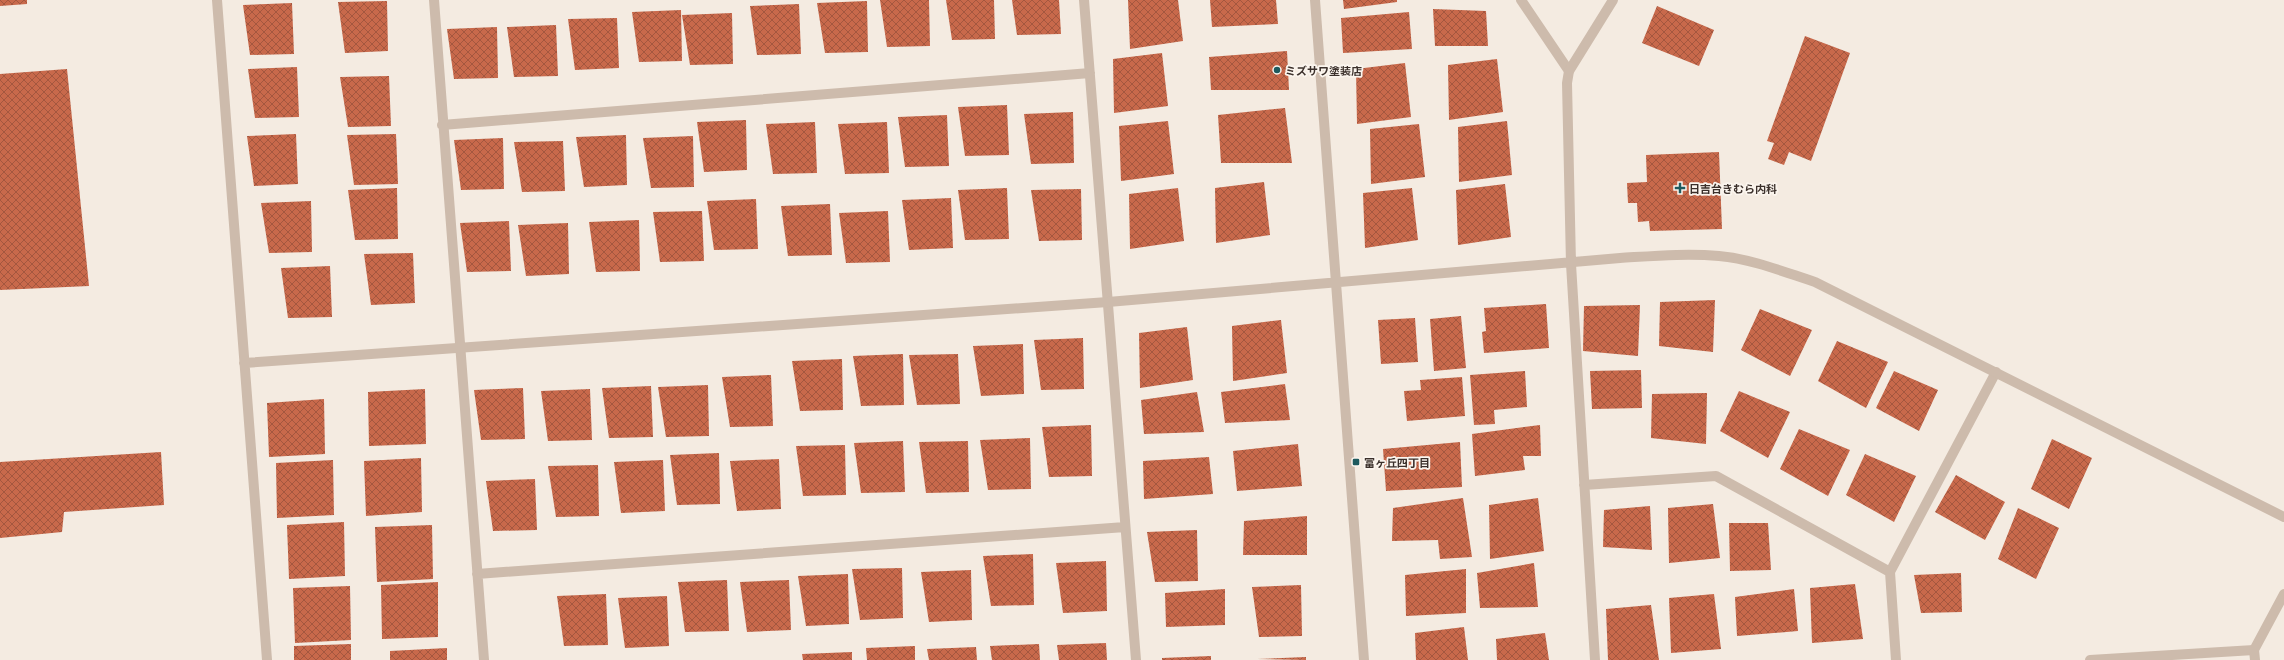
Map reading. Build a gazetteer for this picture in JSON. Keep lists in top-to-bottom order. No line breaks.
{"places":{"other":["ミズサワ塗装店"],"health":["日吉台きむら内科"],"transit":["富ヶ丘四丁目"]}}
